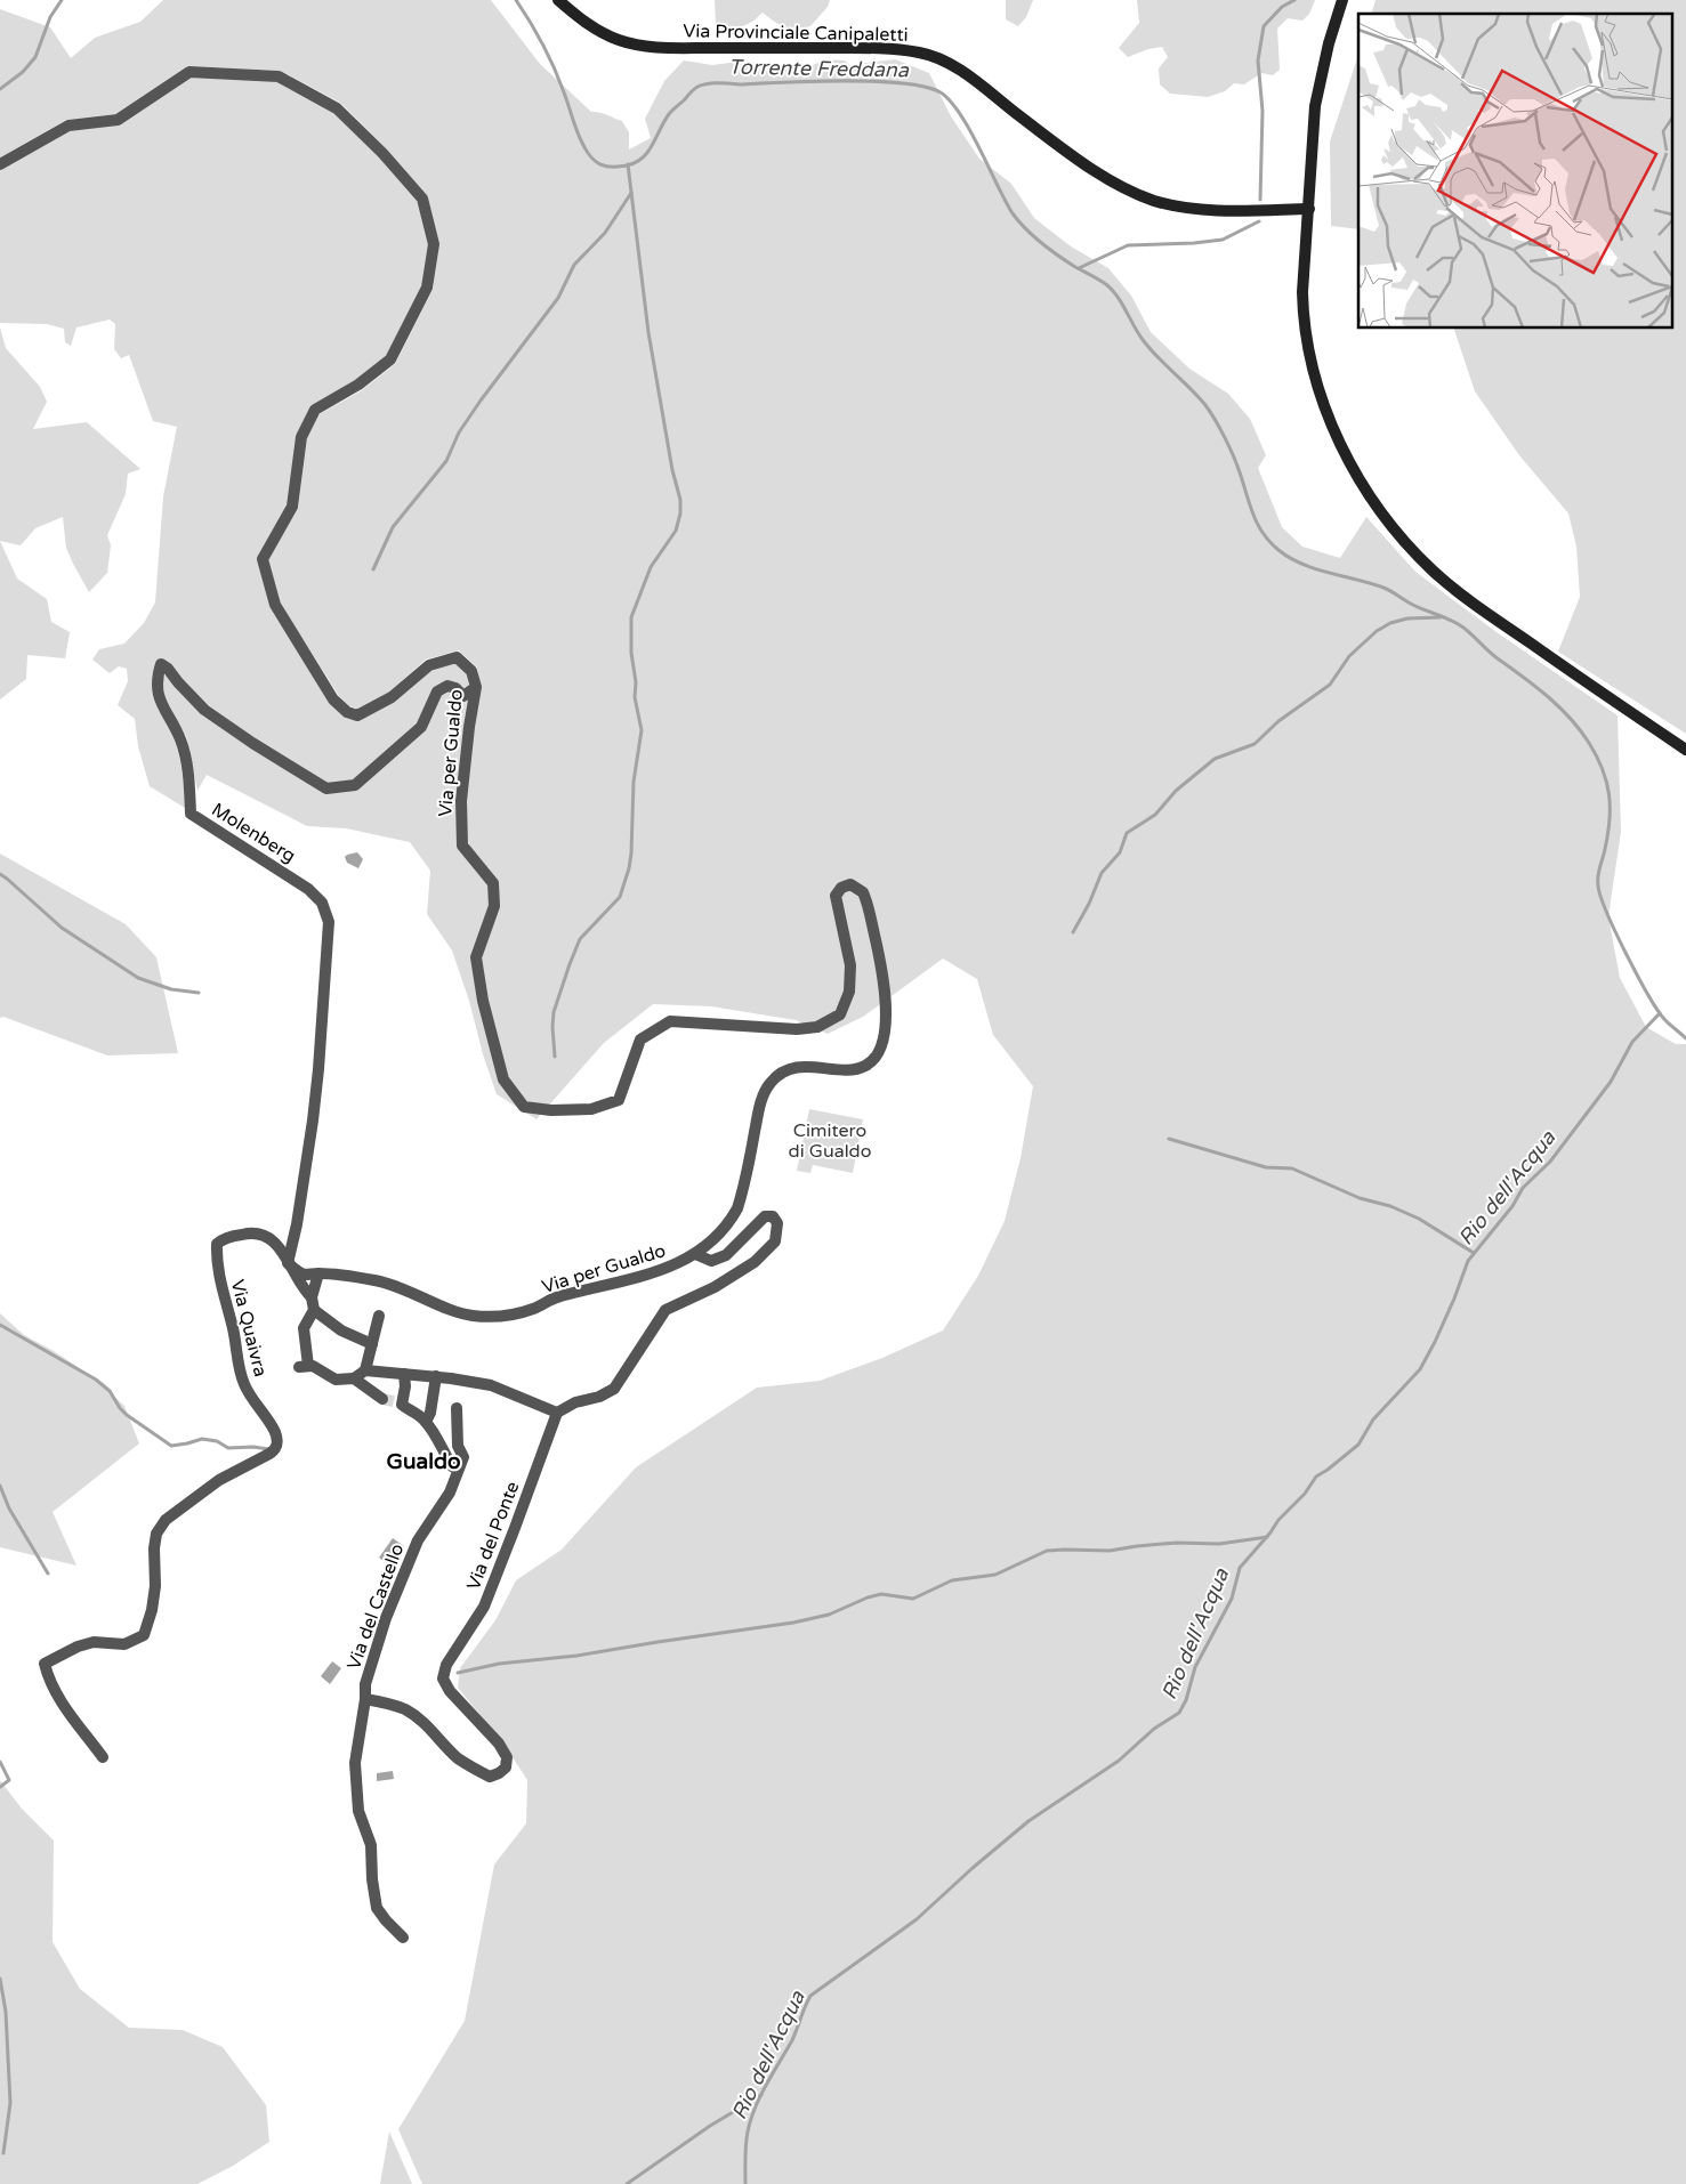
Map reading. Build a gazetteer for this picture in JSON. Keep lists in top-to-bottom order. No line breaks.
{"streets":{"main road":["Via Provinciale Canipaletti"],"street":["Via per Gualdo","Molenberg","Via Quaivra","Via del Ponte","Via del Castello"]},"crossings":[["Via per Gualdo","Molenberg"],["Via per Gualdo","Via Quaivra"],["Molenberg","Via Quaivra"],["Via del Ponte","Via del Castello"]],"districts":["Gualdo"],"water":["Torrente Freddana","Rio dell'Acqua"],"parks":["Cimitero di Gualdo"]}
